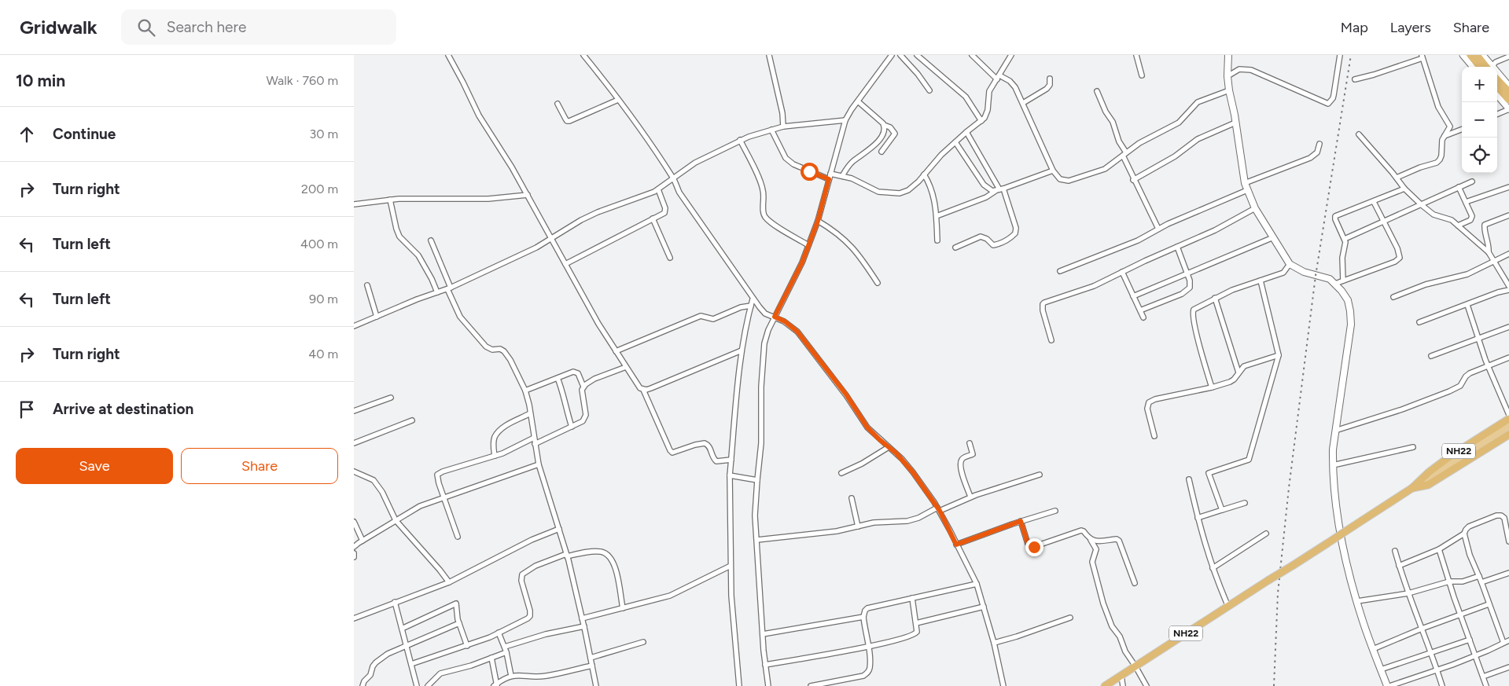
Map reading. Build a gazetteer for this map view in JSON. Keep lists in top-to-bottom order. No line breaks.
{"streets":{"highway":["NH22"]},"page":{"header":"Gridwalk","search":"Search here","nav":["Map","Layers","Share"],"heading":["10 min","Walk · 760 m"],"map_buttons":["+","−"],"list":[["Continue","30 m"],["Turn right","200 m"],["Turn left","400 m"],["Turn left","90 m"],["Turn right","40 m"],"Arrive at destination"],"buttons":["Save","Share"]}}
